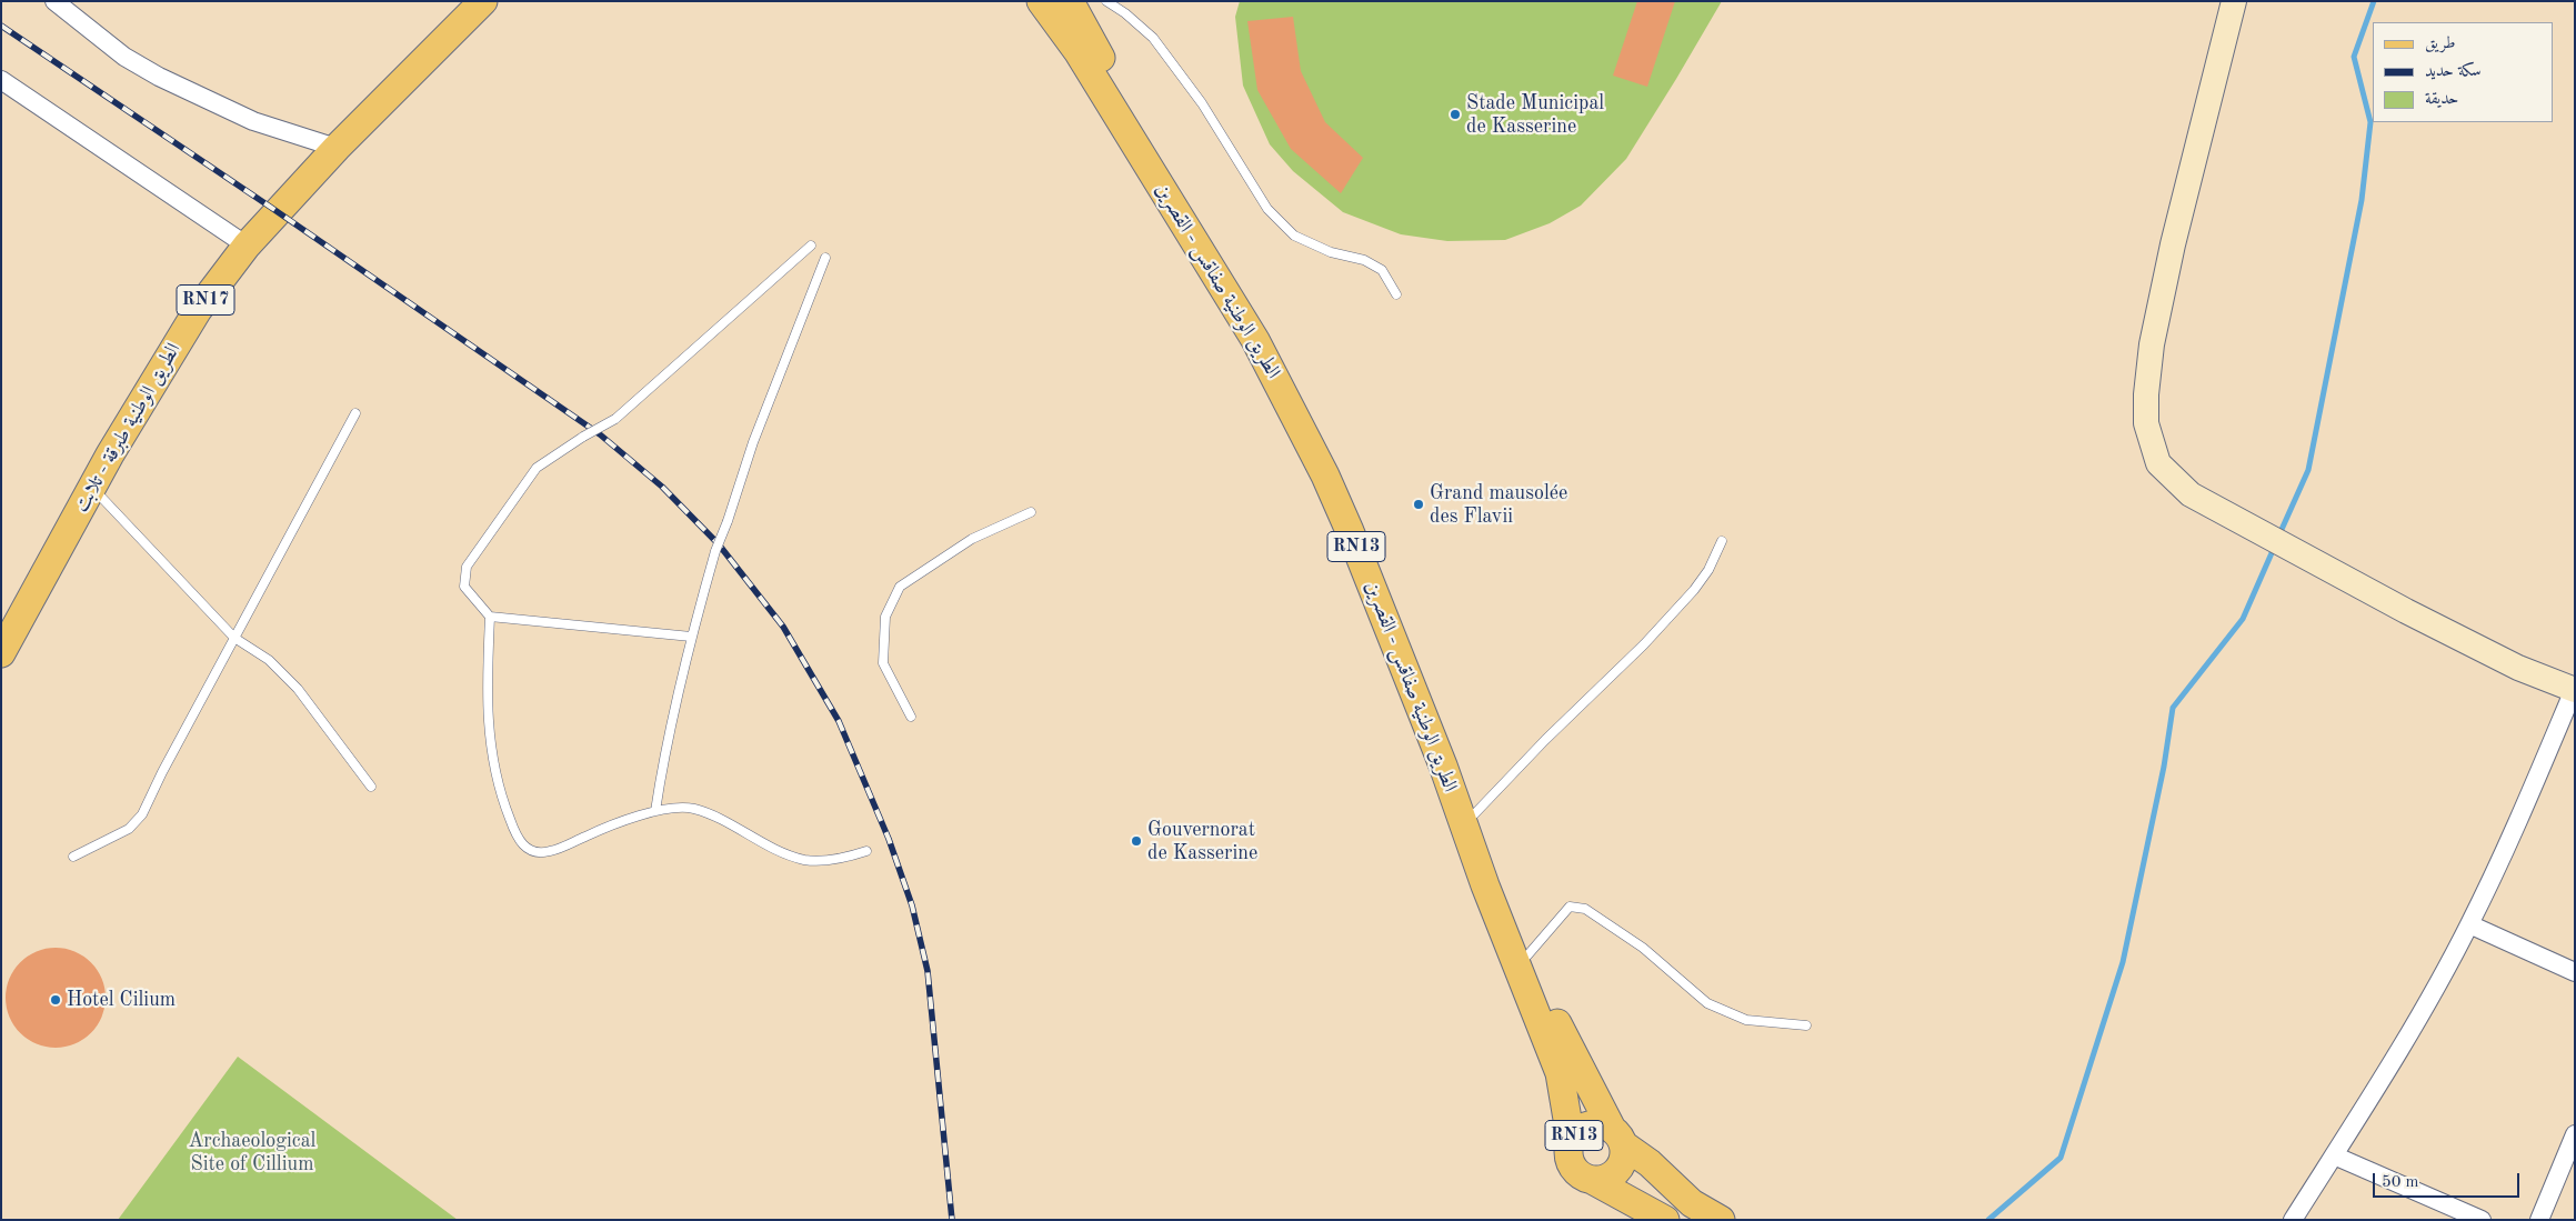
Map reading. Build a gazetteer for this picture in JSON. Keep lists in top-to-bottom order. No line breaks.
{"streets":{"main road":["الطريق الوطنية صفاقس - القصرين","RN17","الطريق الوطنية طبرقة - تلابت","RN13"]},"crossings":[["الطريق الوطنية صفاقس - القصرين","RN13"]],"parks":["Archaeological Site of Cillium"],"places":["Stade Municipal de Kasserine","Grand mausolée des Flavii","Gouvernorat de Kasserine","Hotel Cilium"],"legend":["طريق","سكة حديد","حديقة"],"scale_bar":"50 m"}
